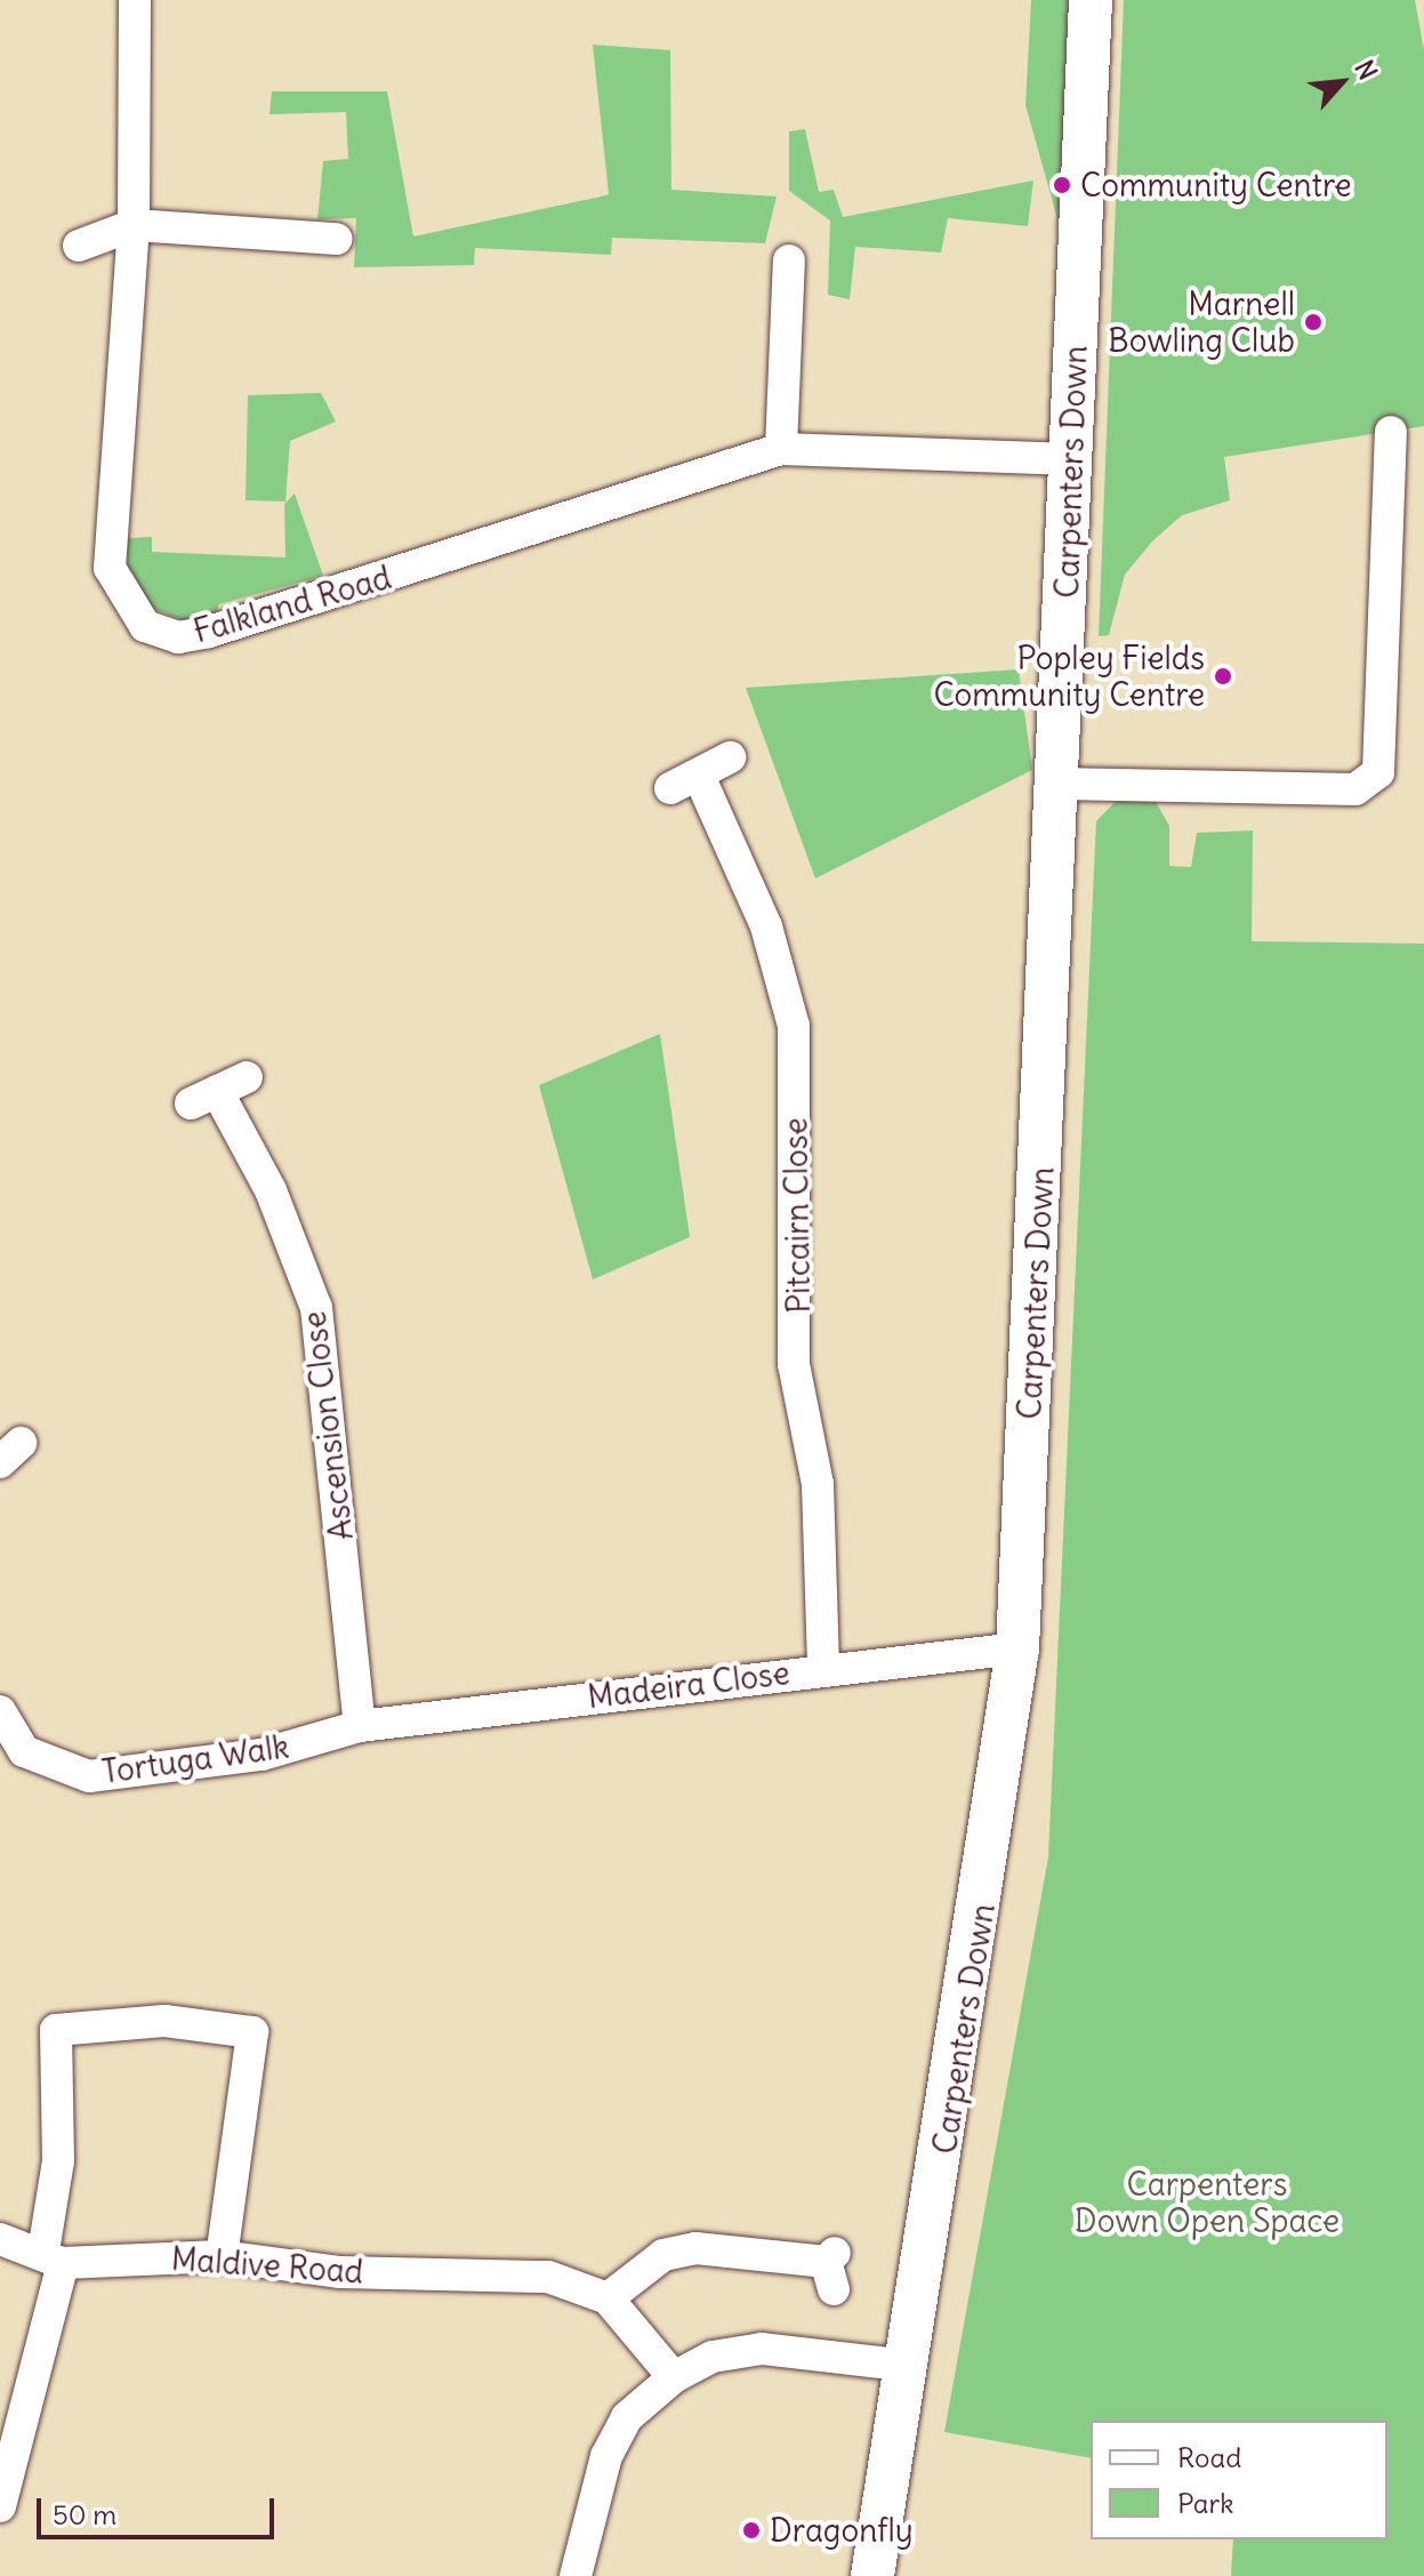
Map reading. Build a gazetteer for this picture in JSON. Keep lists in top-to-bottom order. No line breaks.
{"streets":{"street":["Carpenters Down","Falkland Road","Pitcairn Close","Ascension Close","Madeira Close","Tortuga Walk","Maldive Road"]},"crossings":[["Carpenters Down","Falkland Road"],["Carpenters Down","Madeira Close"],["Pitcairn Close","Madeira Close"],["Ascension Close","Madeira Close"],["Ascension Close","Tortuga Walk"],["Madeira Close","Tortuga Walk"]],"parks":["Carpenters Down Open Space"],"places":["Community Centre","Marnell Bowling Club","Popley Fields Community Centre","Dragonfly"],"legend":["Road","Park"],"scale_bar":"50 m","north":"top right"}
